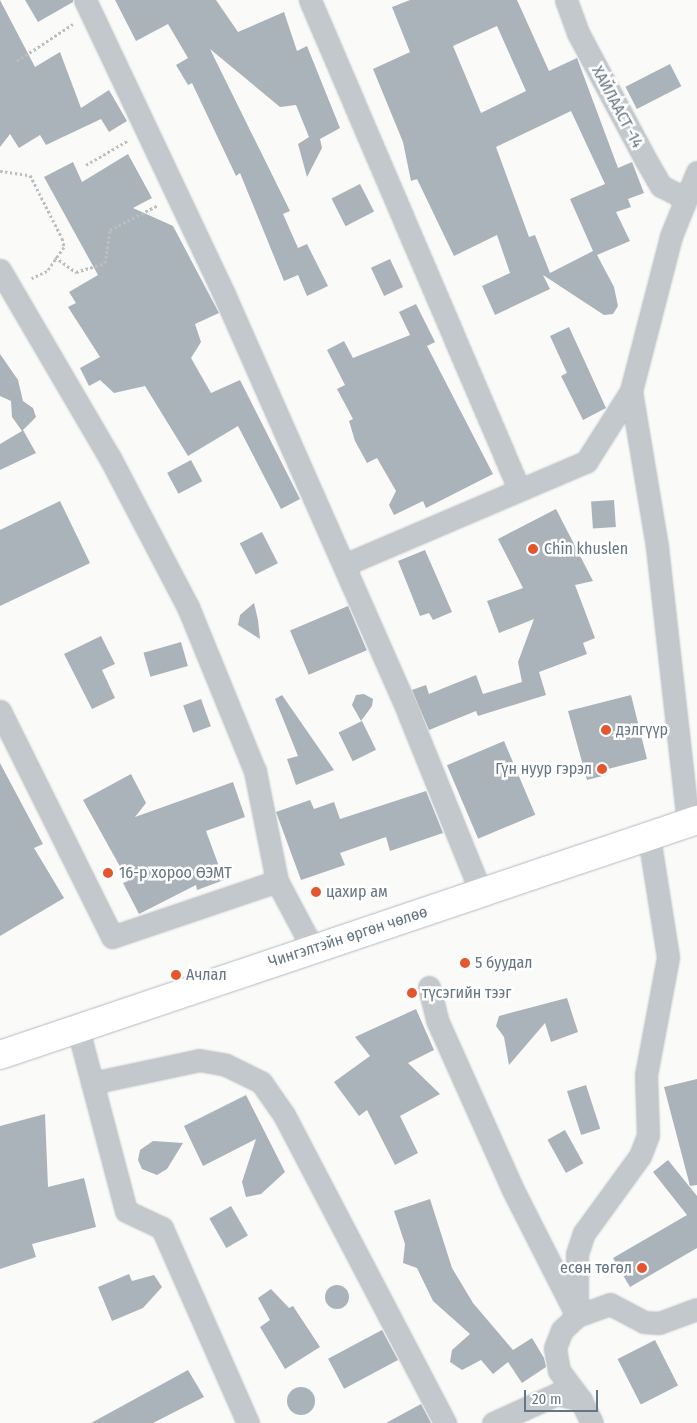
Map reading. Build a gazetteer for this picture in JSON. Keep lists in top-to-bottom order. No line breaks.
{"streets":{"main road":["Чингэлтэйн өргөн чөлөө"],"street":["ХАЙЛААСТ -14"]},"places":["Chin khuslen","дэлгүүр","Гүн нуур гэрэл","16-р хороо ӨЭМТ","цахир ам","5 буудал","Ачлал","түсэгийн тээг","есөн төгөл"],"scale_bar":"20 m"}
